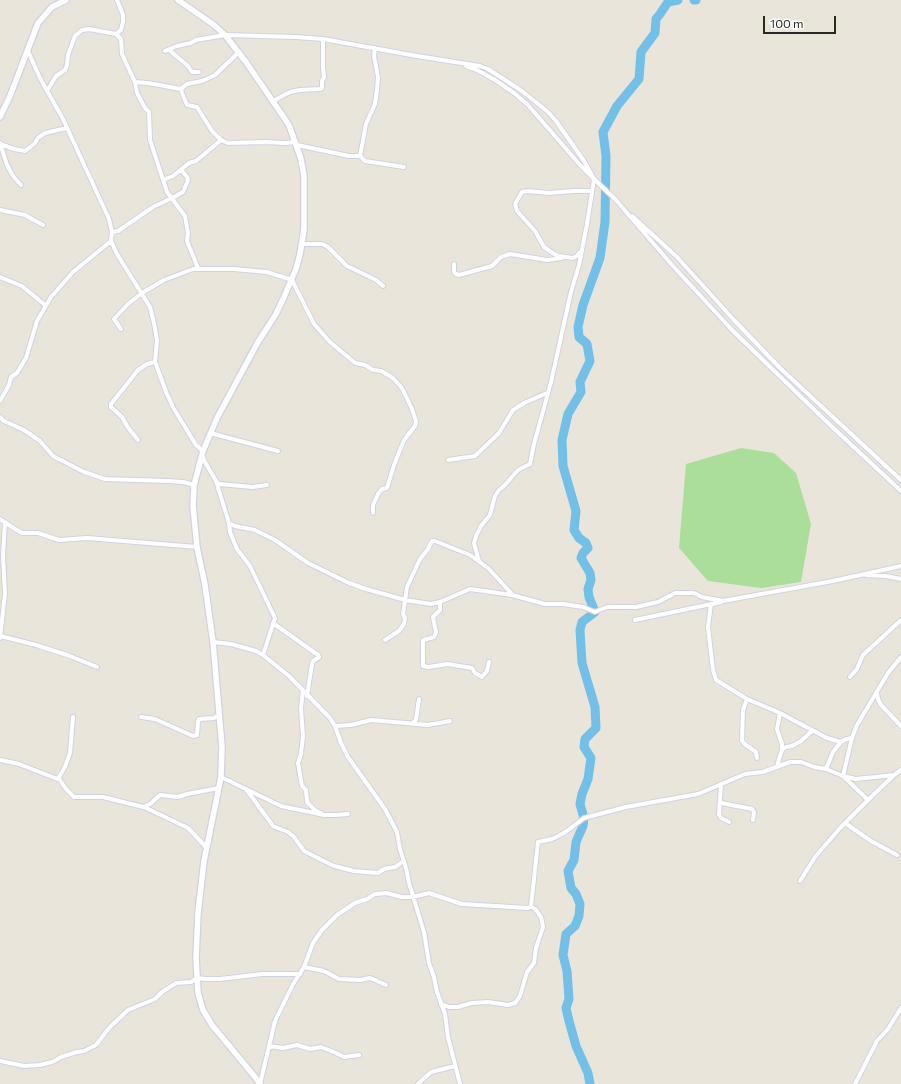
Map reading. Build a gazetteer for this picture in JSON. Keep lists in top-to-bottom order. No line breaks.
{"scale_bar":"100 m"}
